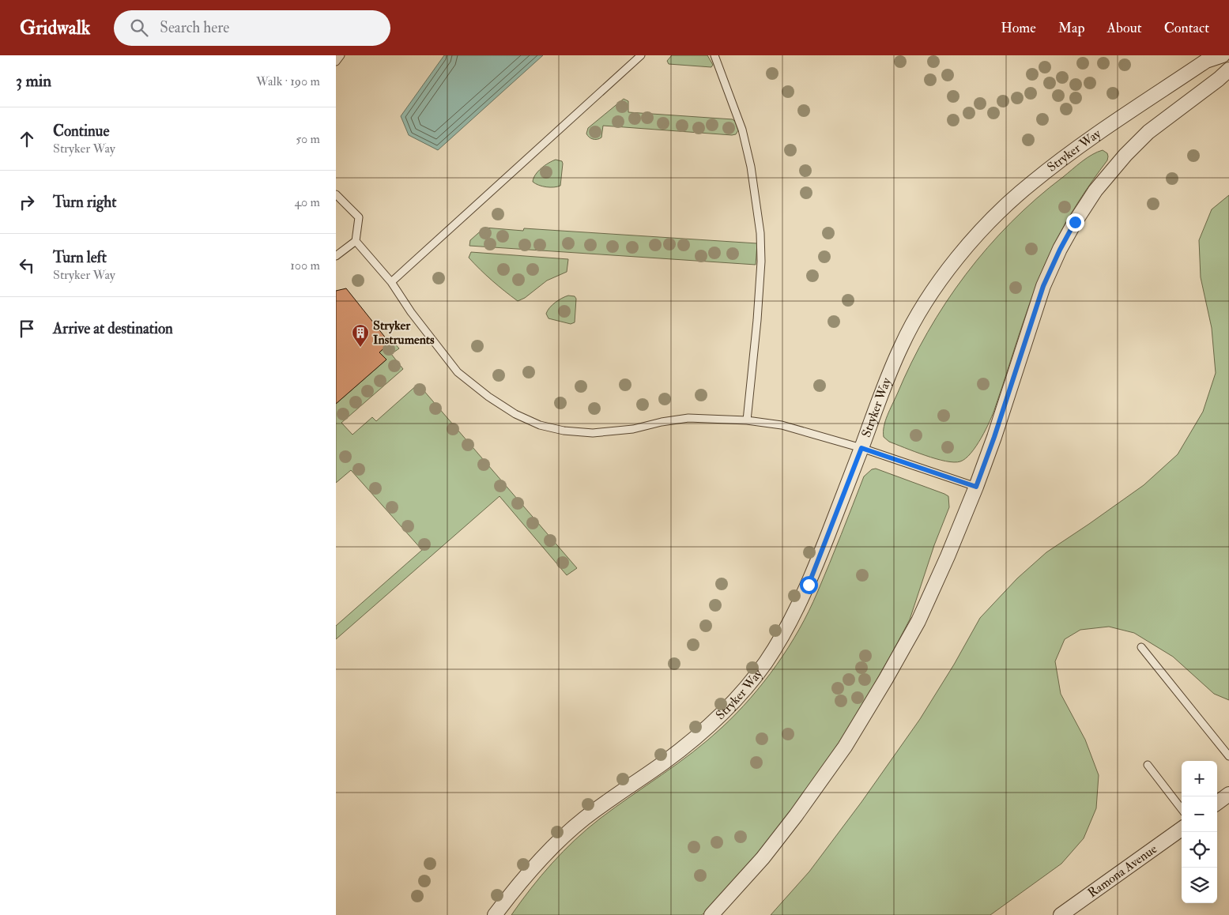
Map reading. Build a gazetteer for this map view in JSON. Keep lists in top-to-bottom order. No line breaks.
{"streets":{"street":["Stryker Way","Ramona Avenue"]},"places":{"building":["Stryker Instruments"]},"page":{"header":"Gridwalk","search":"Search here","nav":["Home","Map","About","Contact"],"heading":["3 min","Walk · 190 m"],"list":[["Continue","Stryker Way","50 m"],["Turn right","40 m"],["Turn left","Stryker Way","100 m"],"Arrive at destination"],"map_buttons":["+","−"]}}
